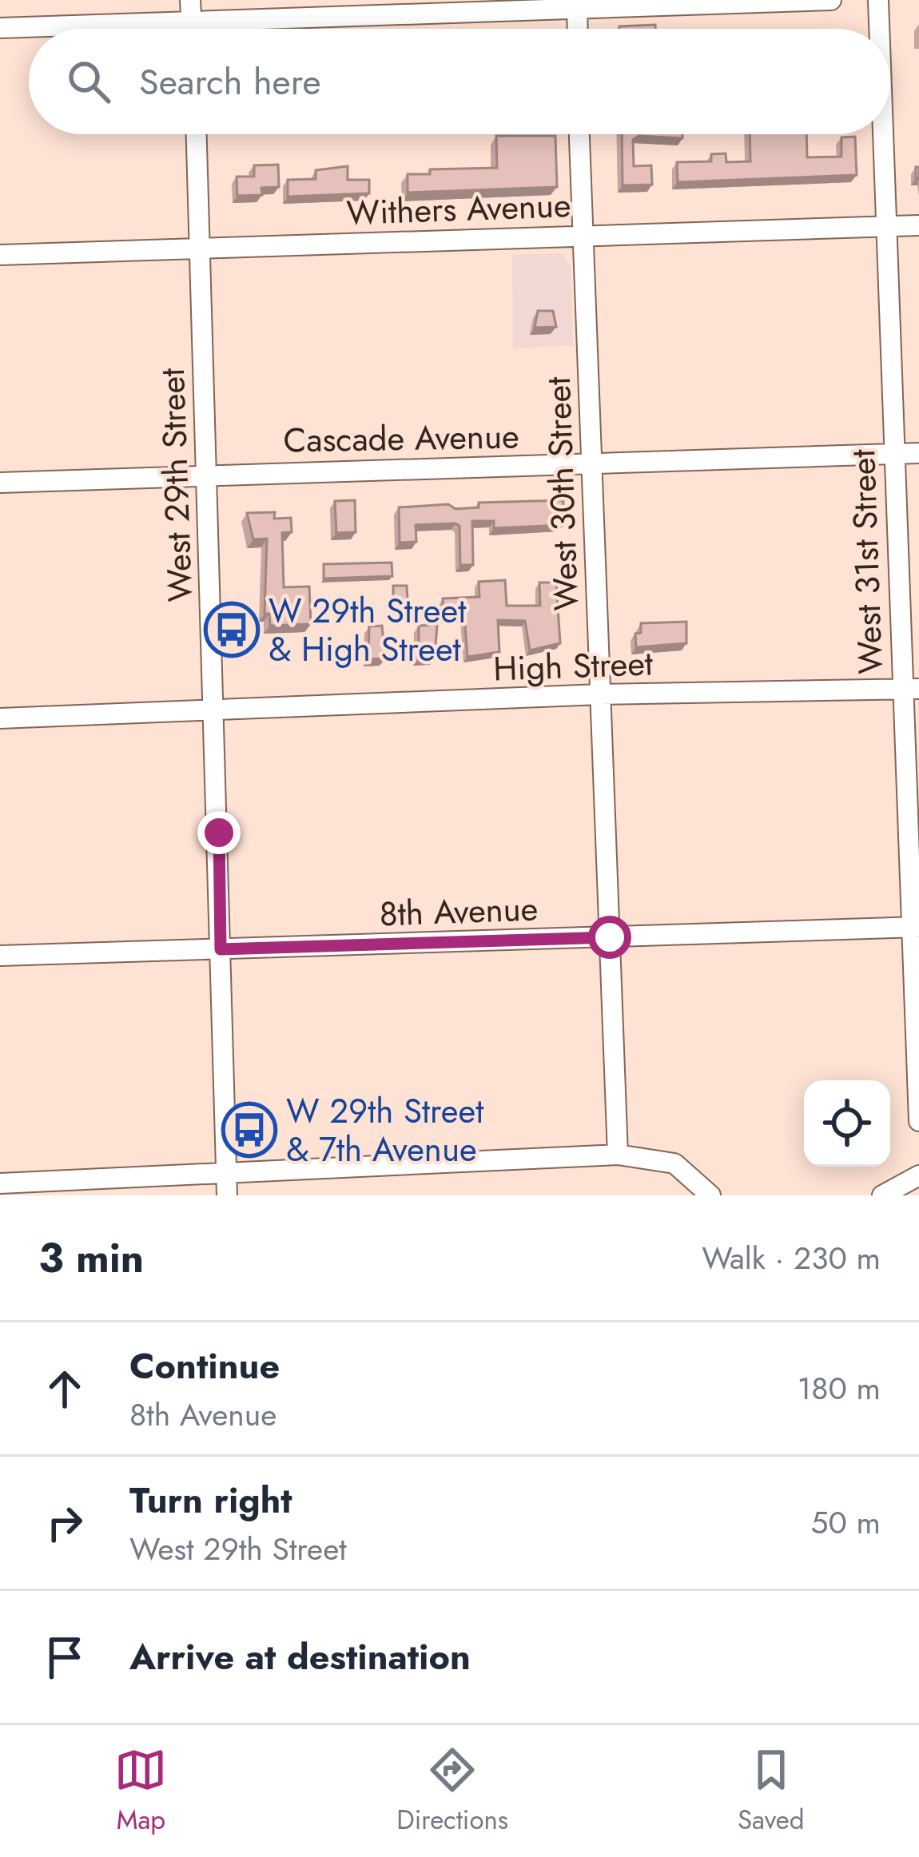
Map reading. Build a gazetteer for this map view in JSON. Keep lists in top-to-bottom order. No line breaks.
{"streets":{"street":["Withers Avenue","Cascade Avenue","West 29th Street","West 30th Street","West 31st Street","High Street","8th Avenue"]},"crossings":[["Withers Avenue","West 29th Street"],["Withers Avenue","West 30th Street"],["Withers Avenue","West 31st Street"],["Cascade Avenue","West 29th Street"],["Cascade Avenue","West 30th Street"],["Cascade Avenue","West 31st Street"],["West 29th Street","High Street"],["West 29th Street","8th Avenue"],["West 30th Street","High Street"],["West 30th Street","8th Avenue"],["West 31st Street","High Street"],["West 31st Street","8th Avenue"]],"places":{"bus stop":["W 29th Street & High Street","W 29th Street & 7th Avenue"]},"page":{"search":"Search here","heading":["3 min","Walk · 230 m"],"list":[["Continue","8th Avenue","180 m"],["Turn right","West 29th Street","50 m"],"Arrive at destination"],"nav":["Map","Directions","Saved"]}}
